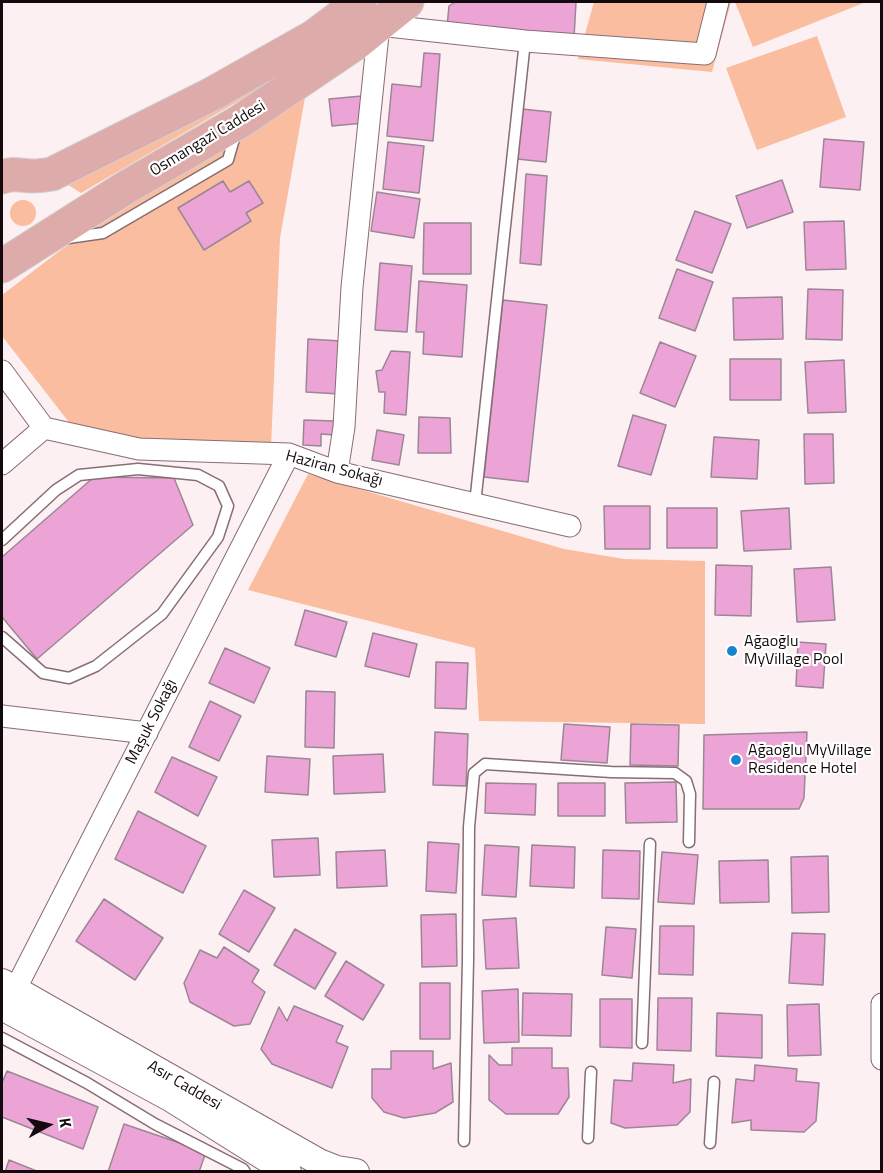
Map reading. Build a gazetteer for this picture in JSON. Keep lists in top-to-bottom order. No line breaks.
{"streets":{"main road":["Osmangazi Caddesi"],"street":["Haziran Sokağı","Maşuk Sokağı","Asır Caddesi"]},"crossings":[["Haziran Sokağı","Maşuk Sokağı"],["Maşuk Sokağı","Asır Caddesi"]],"places":["Ağaoğlu MyVillage Pool","Ağaoğlu MyVillage Residence Hotel"],"north":"right"}
